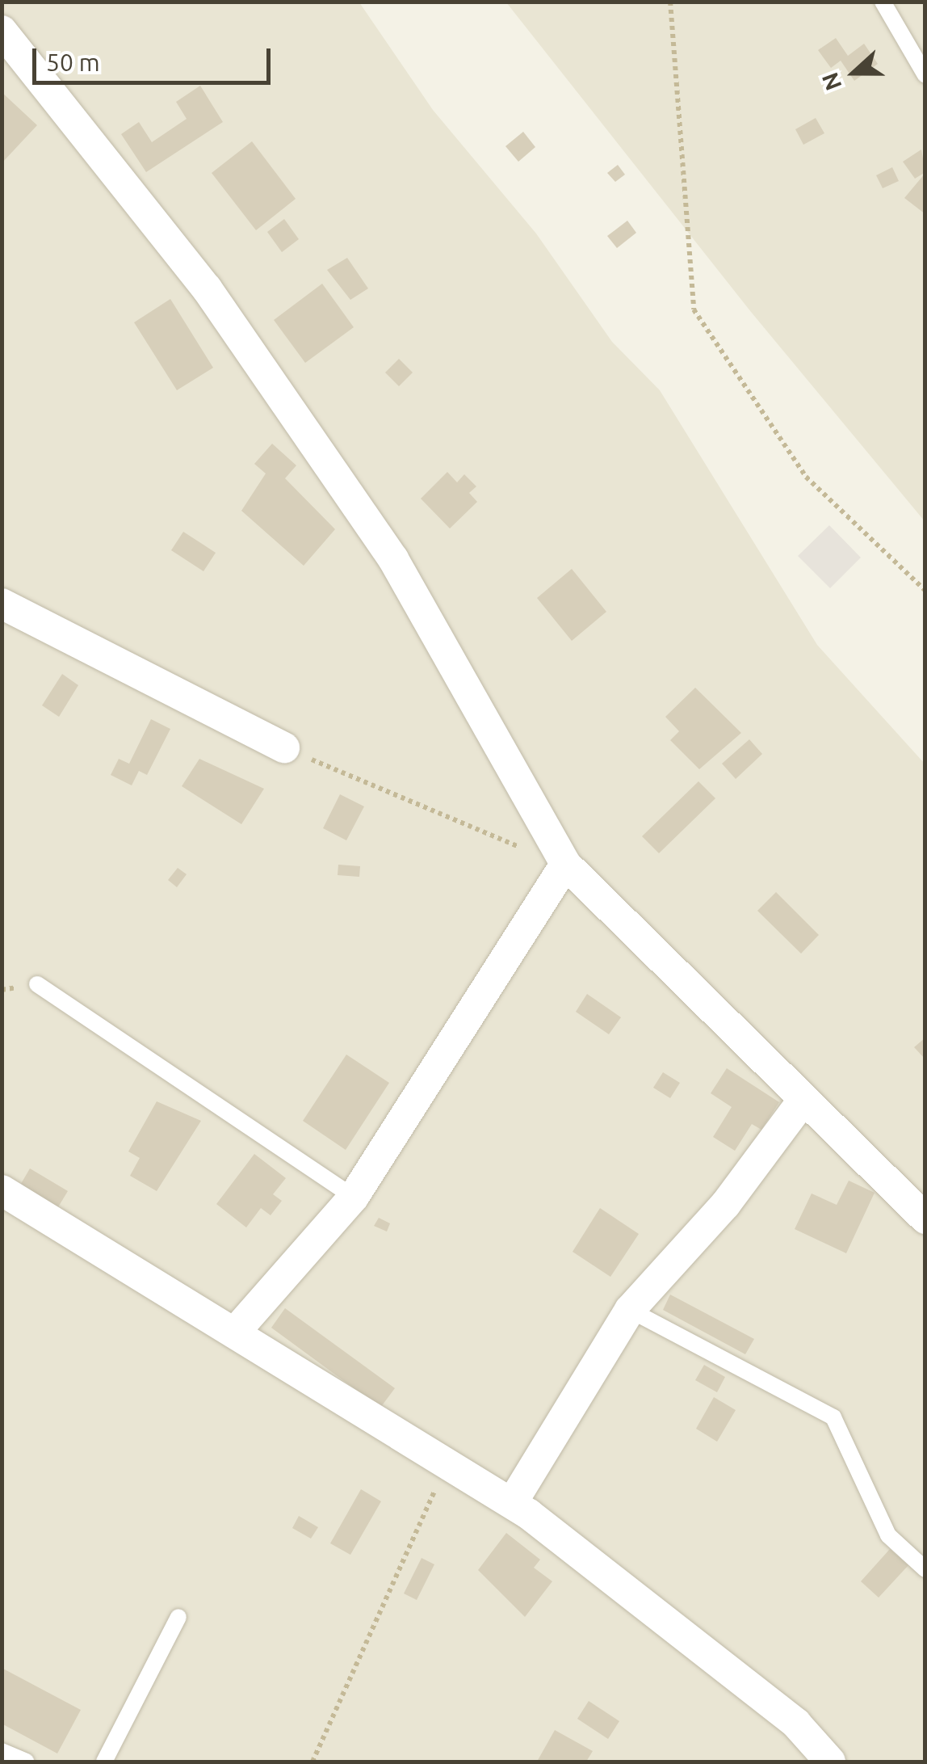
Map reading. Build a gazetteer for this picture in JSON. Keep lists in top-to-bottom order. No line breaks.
{"scale_bar":"50 m","north":"left"}
